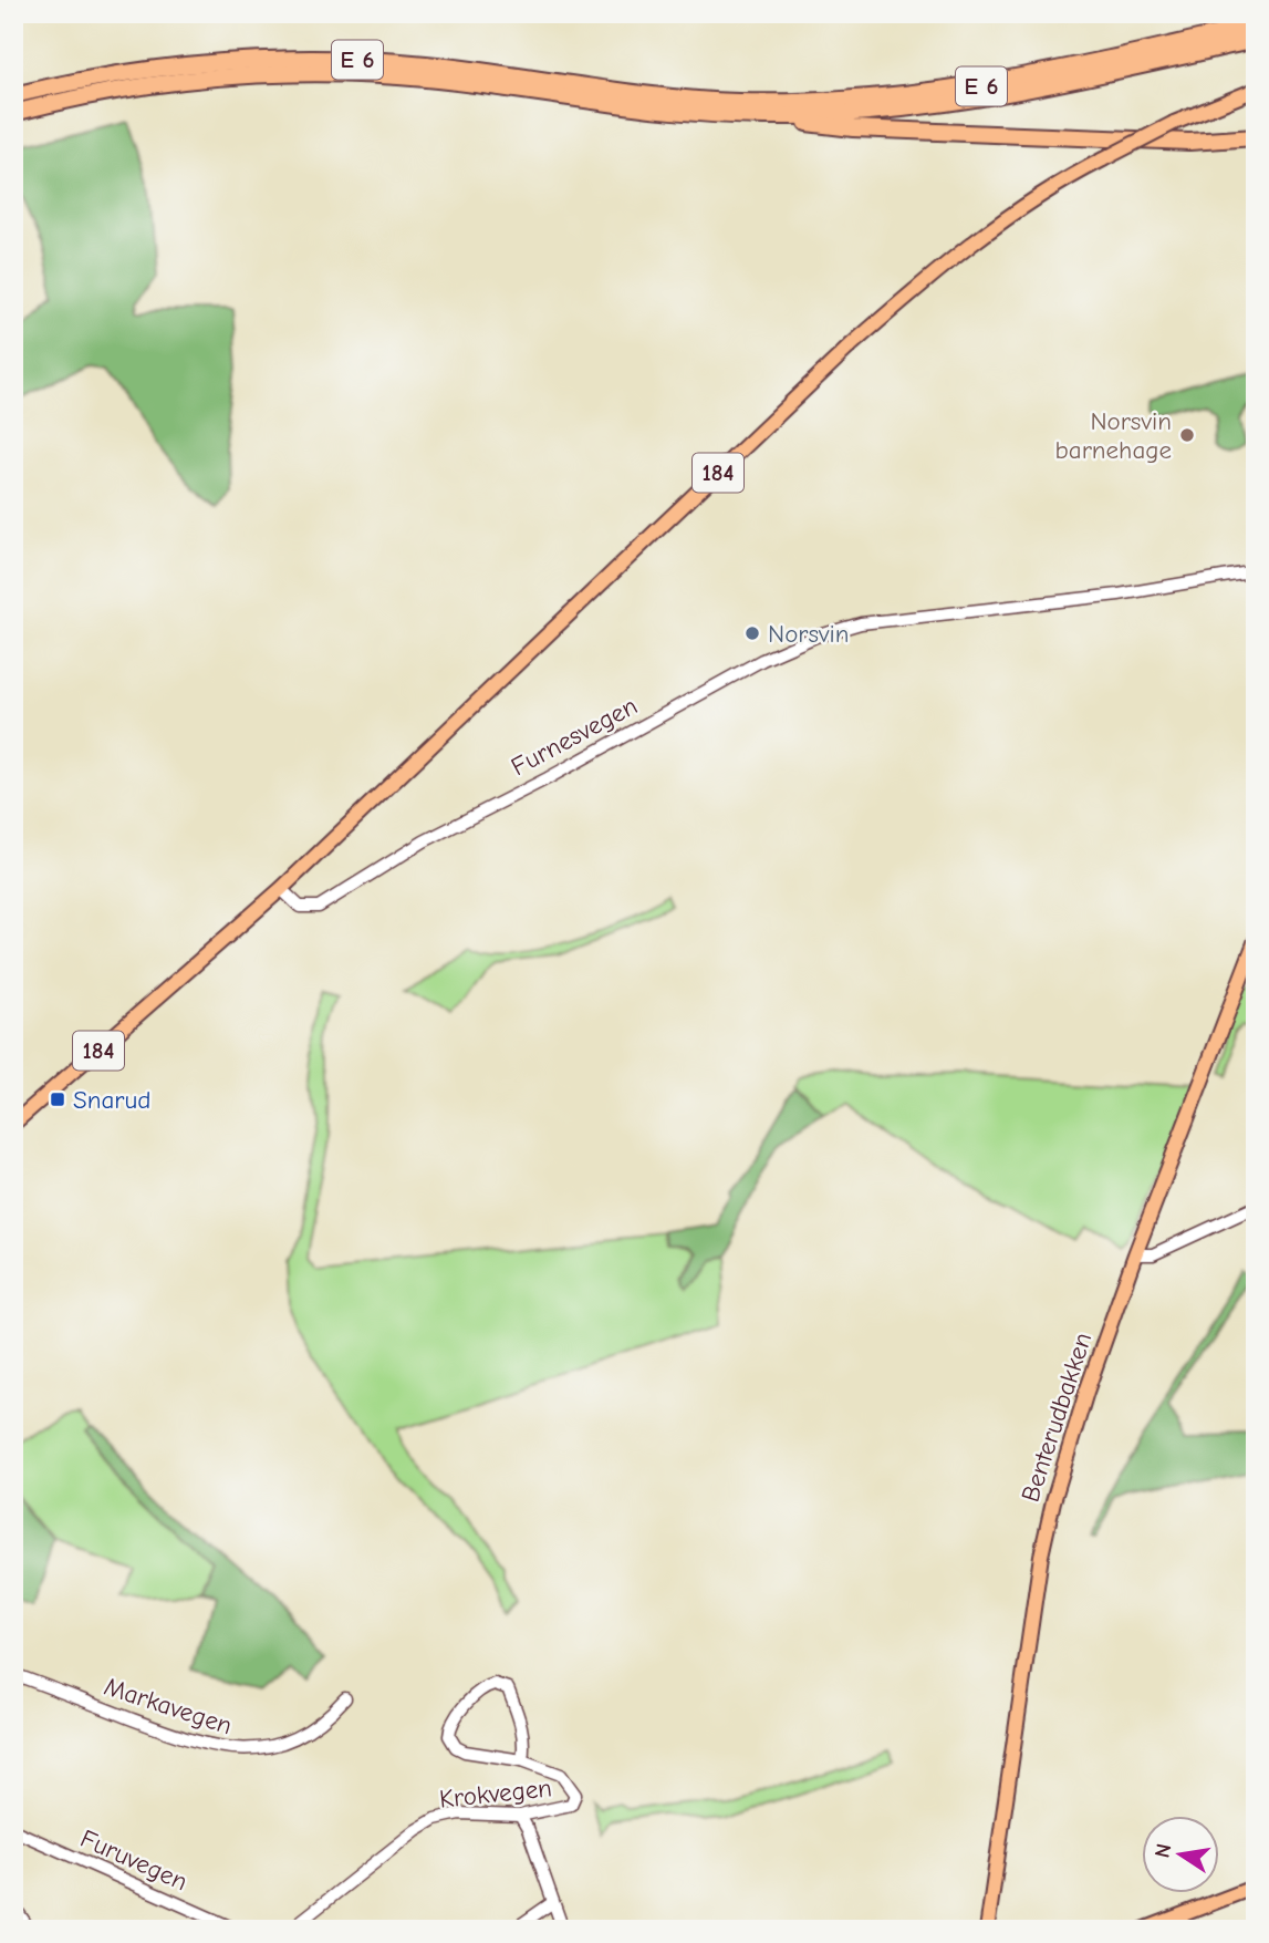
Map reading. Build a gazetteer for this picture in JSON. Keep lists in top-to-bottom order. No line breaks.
{"streets":{"highway":["E 6"],"main road":["184","Benterudbakken"],"street":["Furnesvegen","Markavegen","Krokvegen","Furuvegen"]},"crossings":[["184","Furnesvegen"]],"places":{"other":["Norsvin barnehage","Norsvin"],"transit":["Snarud"]},"north":"left"}
